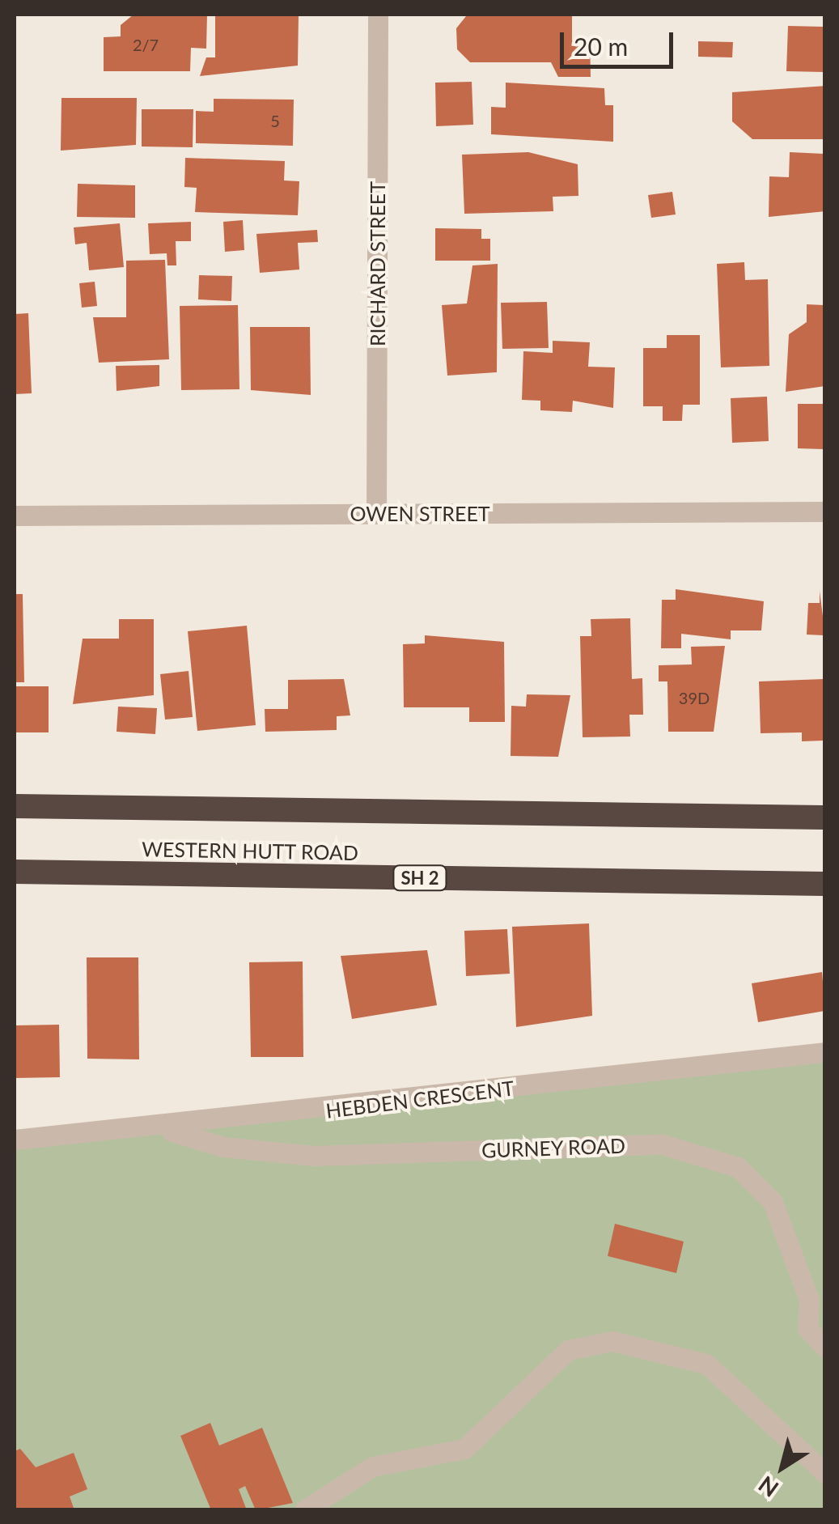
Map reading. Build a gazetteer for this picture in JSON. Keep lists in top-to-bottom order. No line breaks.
{"streets":{"highway":["WESTERN HUTT ROAD","SH 2"],"street":["RICHARD STREET","OWEN STREET","HEBDEN CRESCENT","GURNEY ROAD"]},"crossings":[["RICHARD STREET","OWEN STREET"],["HEBDEN CRESCENT","GURNEY ROAD"]],"house_numbers":["2/7","5","39D"],"scale_bar":"20 m","north":"bottom left"}
